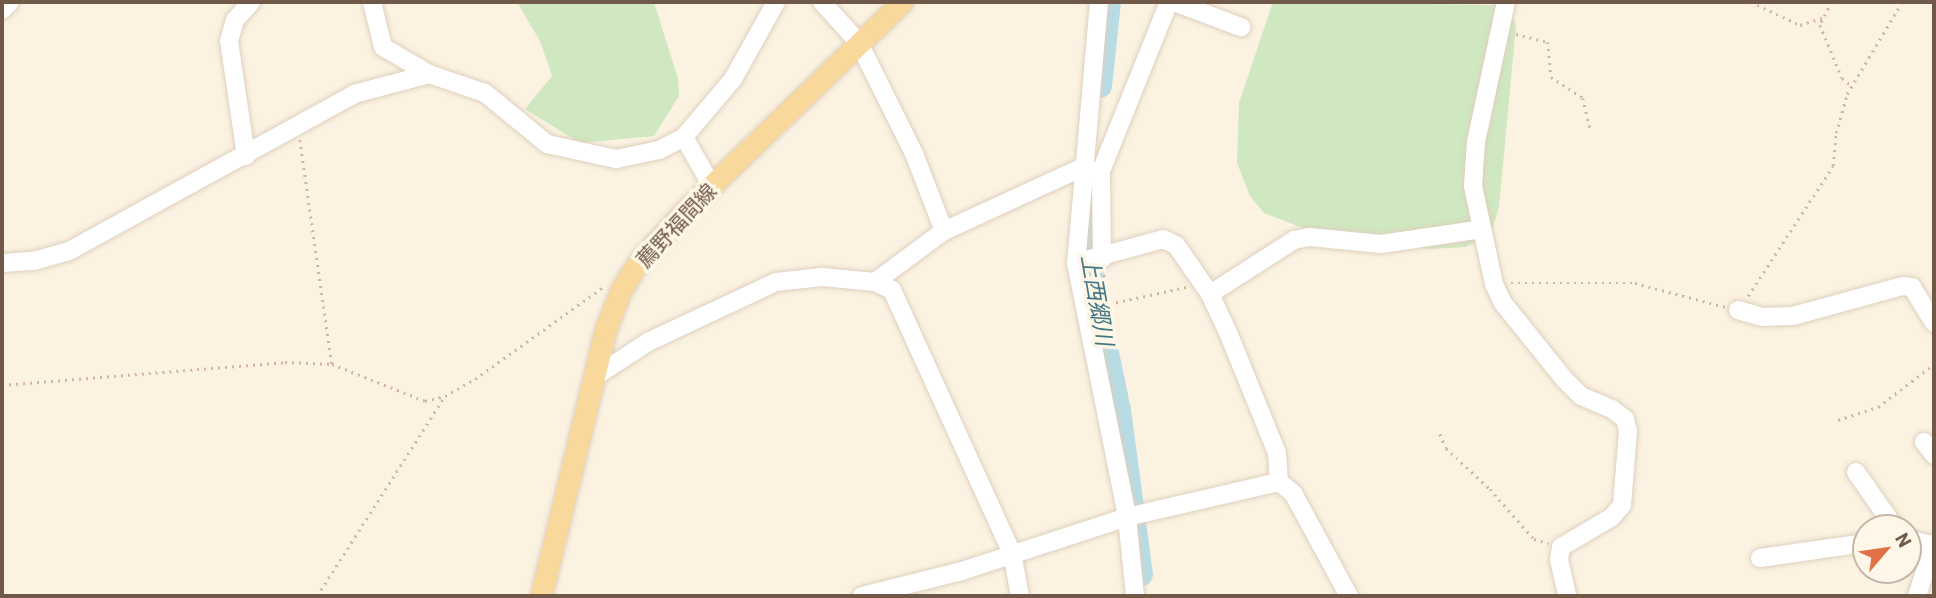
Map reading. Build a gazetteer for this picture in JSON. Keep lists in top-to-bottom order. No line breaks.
{"streets":{"main road":["薦野福間線"]},"water":["上西郷川"],"north":"top right"}
